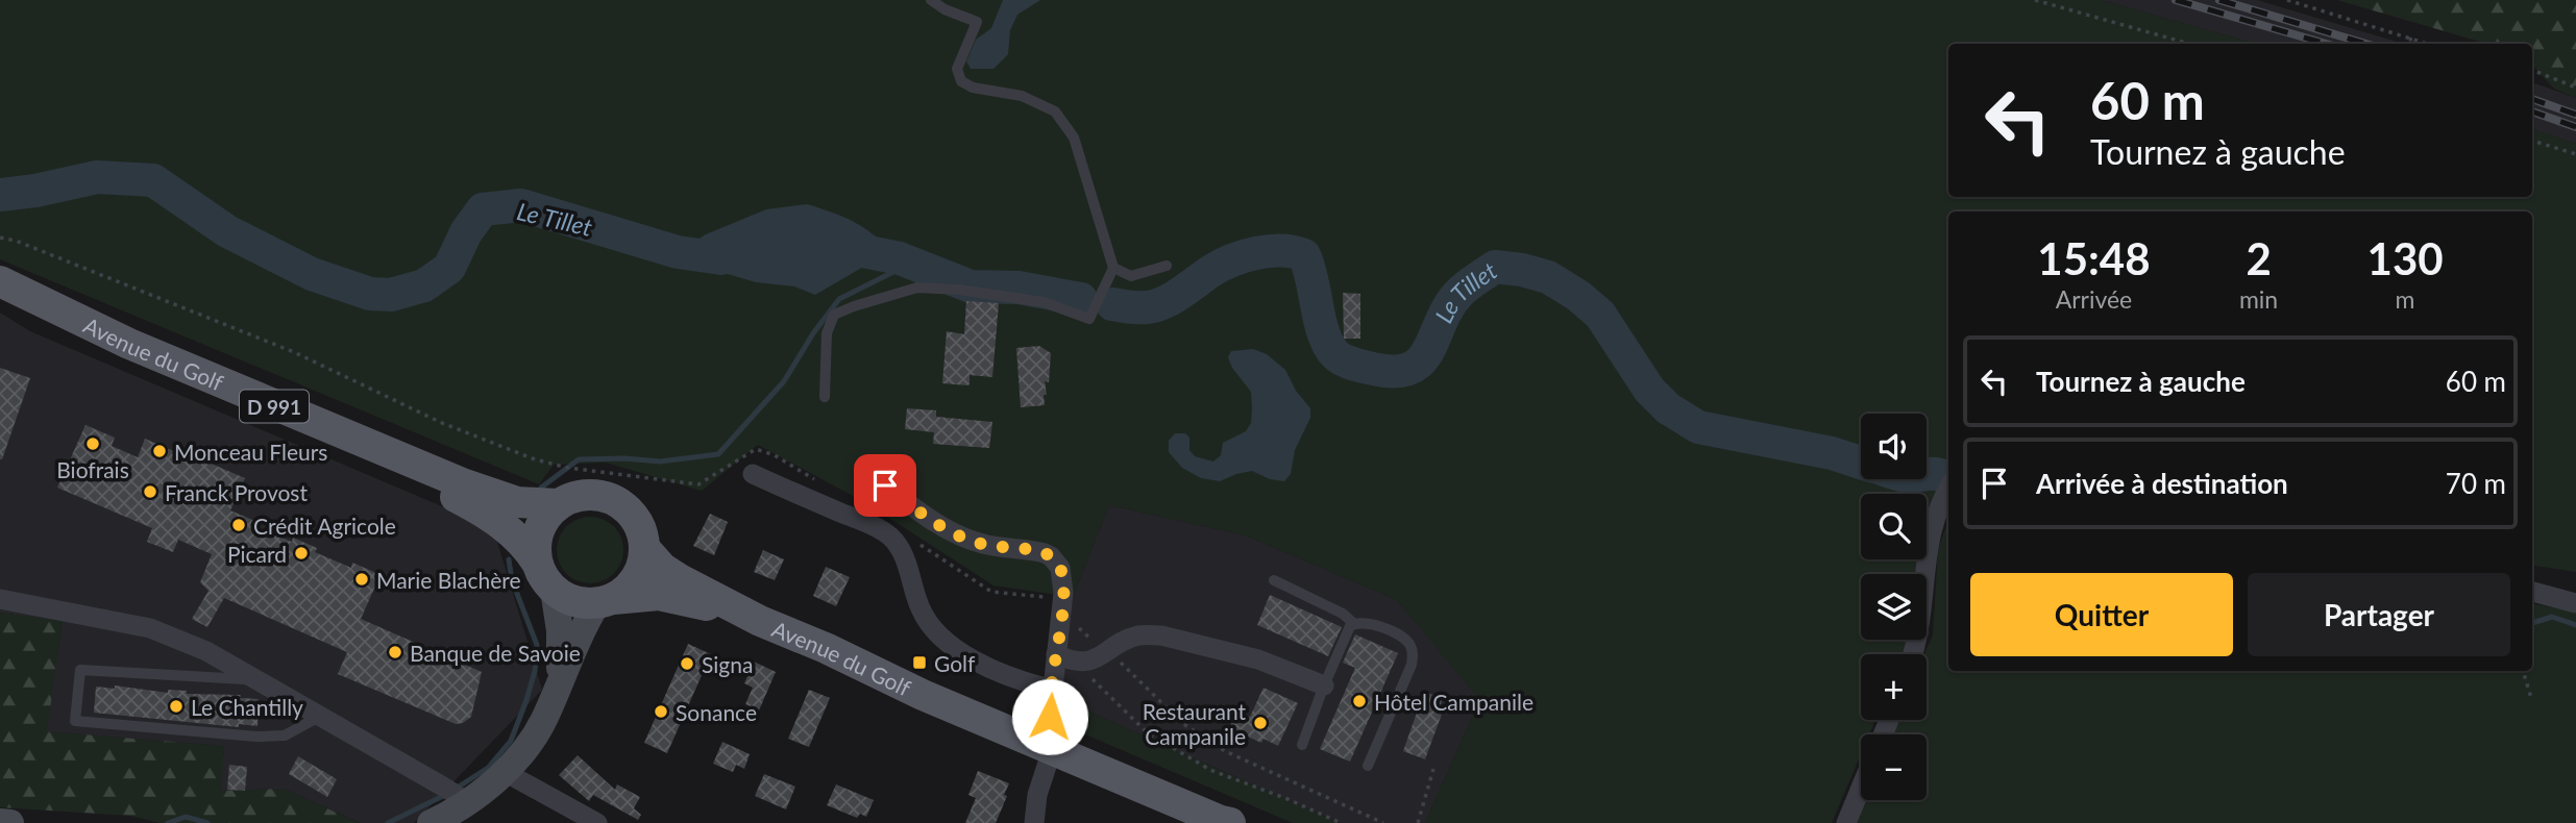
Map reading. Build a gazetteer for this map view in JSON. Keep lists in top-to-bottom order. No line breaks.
{"streets":{"main road":["Avenue du Golf","D 991"]},"water":["Le Tillet"],"places":{"other":["Biofrais","Monceau Fleurs","Franck Provost","Crédit Agricole","Picard","Marie Blachère","Banque de Savoie","Signa","Hôtel Campanile","Le Chantilly","Sonance","Restaurant Campanile"],"transit":["Golf"]},"page":{"turn":["60 m","Tournez à gauche"],"eta":["15:48","Arrivée","2","min","130","m"],"list":[{"name":"Tournez à gauche","value":"60 m"},{"name":"Arrivée à destination","value":"70 m"}],"map_buttons":["+","−"],"buttons":["Quitter","Partager"]}}
